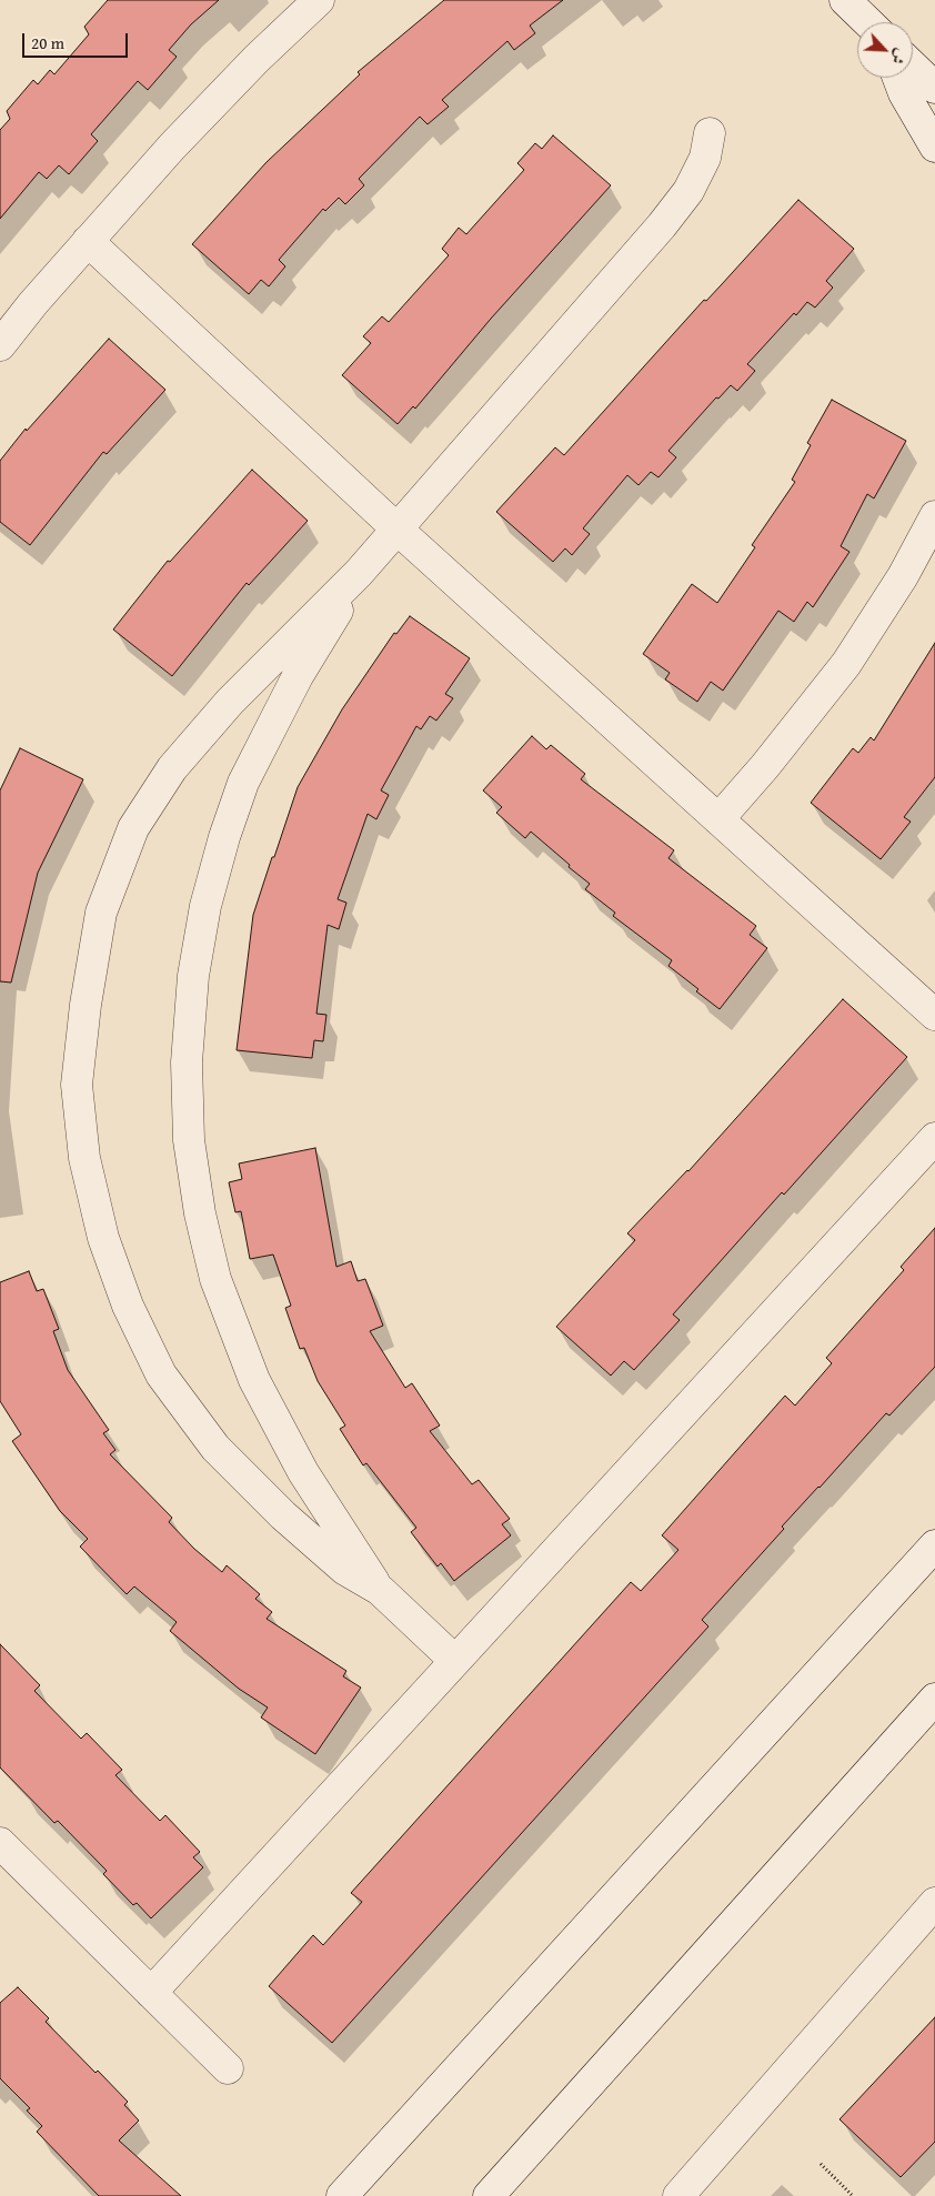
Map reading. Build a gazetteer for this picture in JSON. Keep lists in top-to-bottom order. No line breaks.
{"scale_bar":"20 m","north":"bottom right"}
